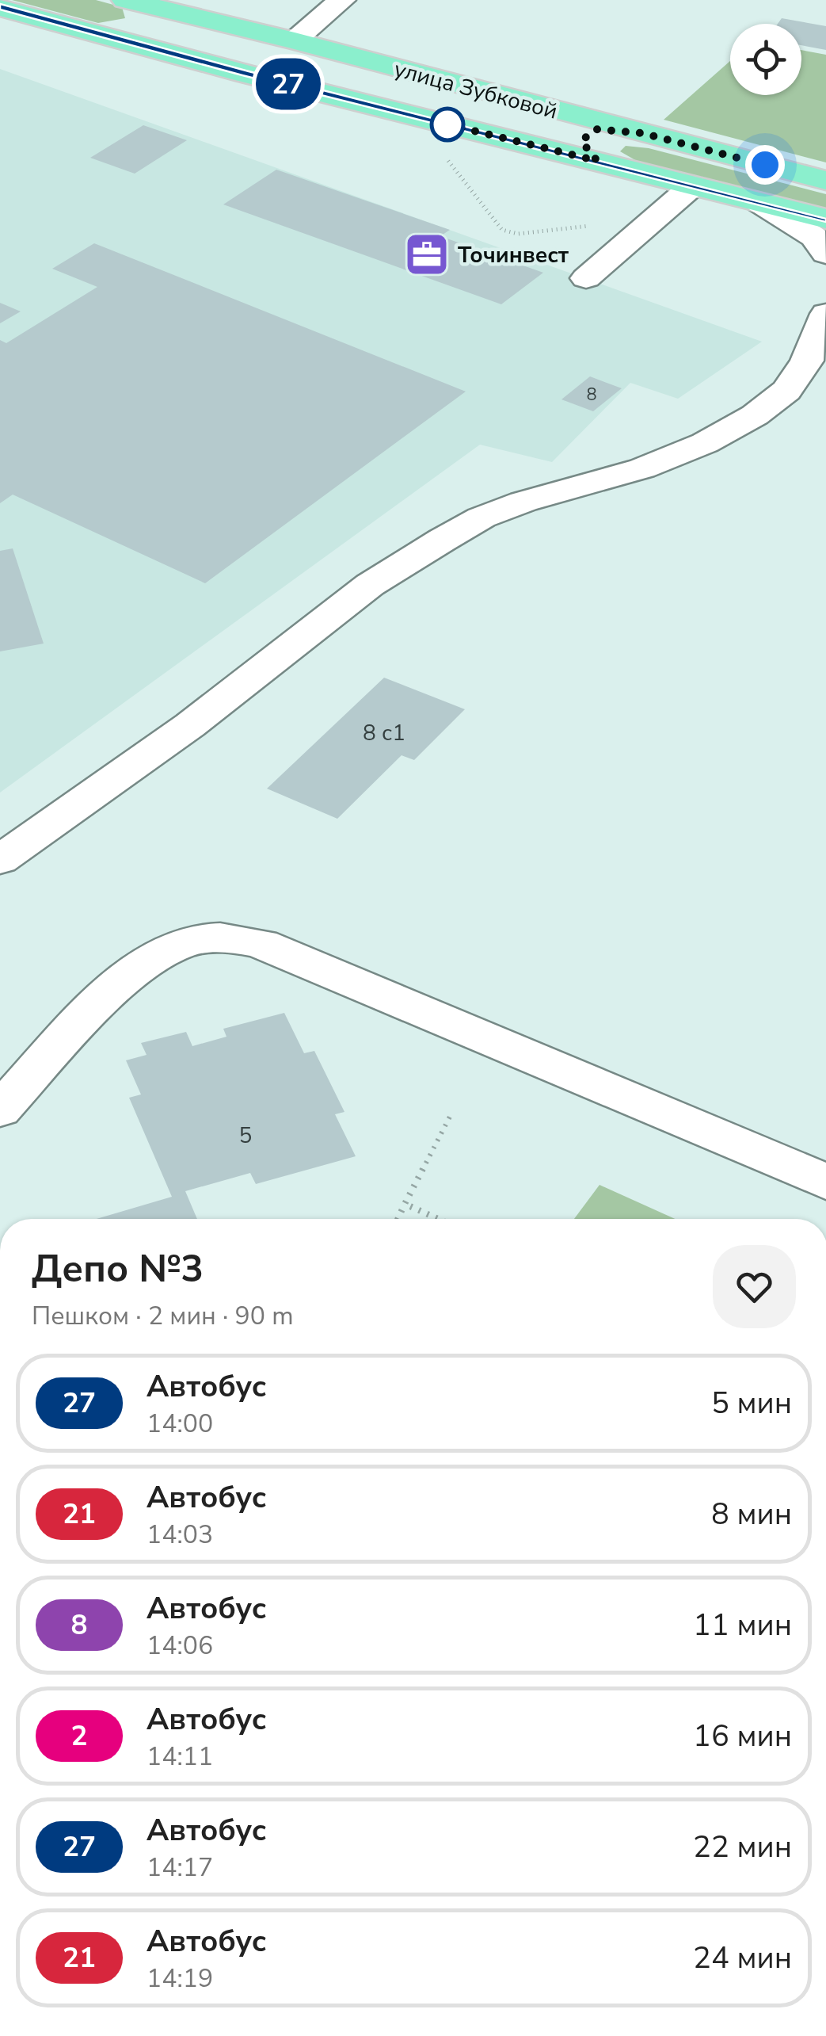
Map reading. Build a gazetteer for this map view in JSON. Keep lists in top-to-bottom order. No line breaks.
{"streets":{"main road":["улица Зубковой"]},"places":{"office":["Точинвест"]},"lines":["bus line 27"],"house_numbers":["8","8 с1","5"],"page":{"on_map":"27","heading":["Депо №3","Пешком · 2 мин · 90 m"],"list":[{"mark":"27","name":"Автобус","note":"14:00","value":"5 мин"},{"mark":"21","name":"Автобус","note":"14:03","value":"8 мин"},{"mark":"8","name":"Автобус","note":"14:06","value":"11 мин"},{"mark":"2","name":"Автобус","note":"14:11","value":"16 мин"},{"mark":"27","name":"Автобус","note":"14:17","value":"22 мин"},{"mark":"21","name":"Автобус","note":"14:19","value":"24 мин"}]}}
